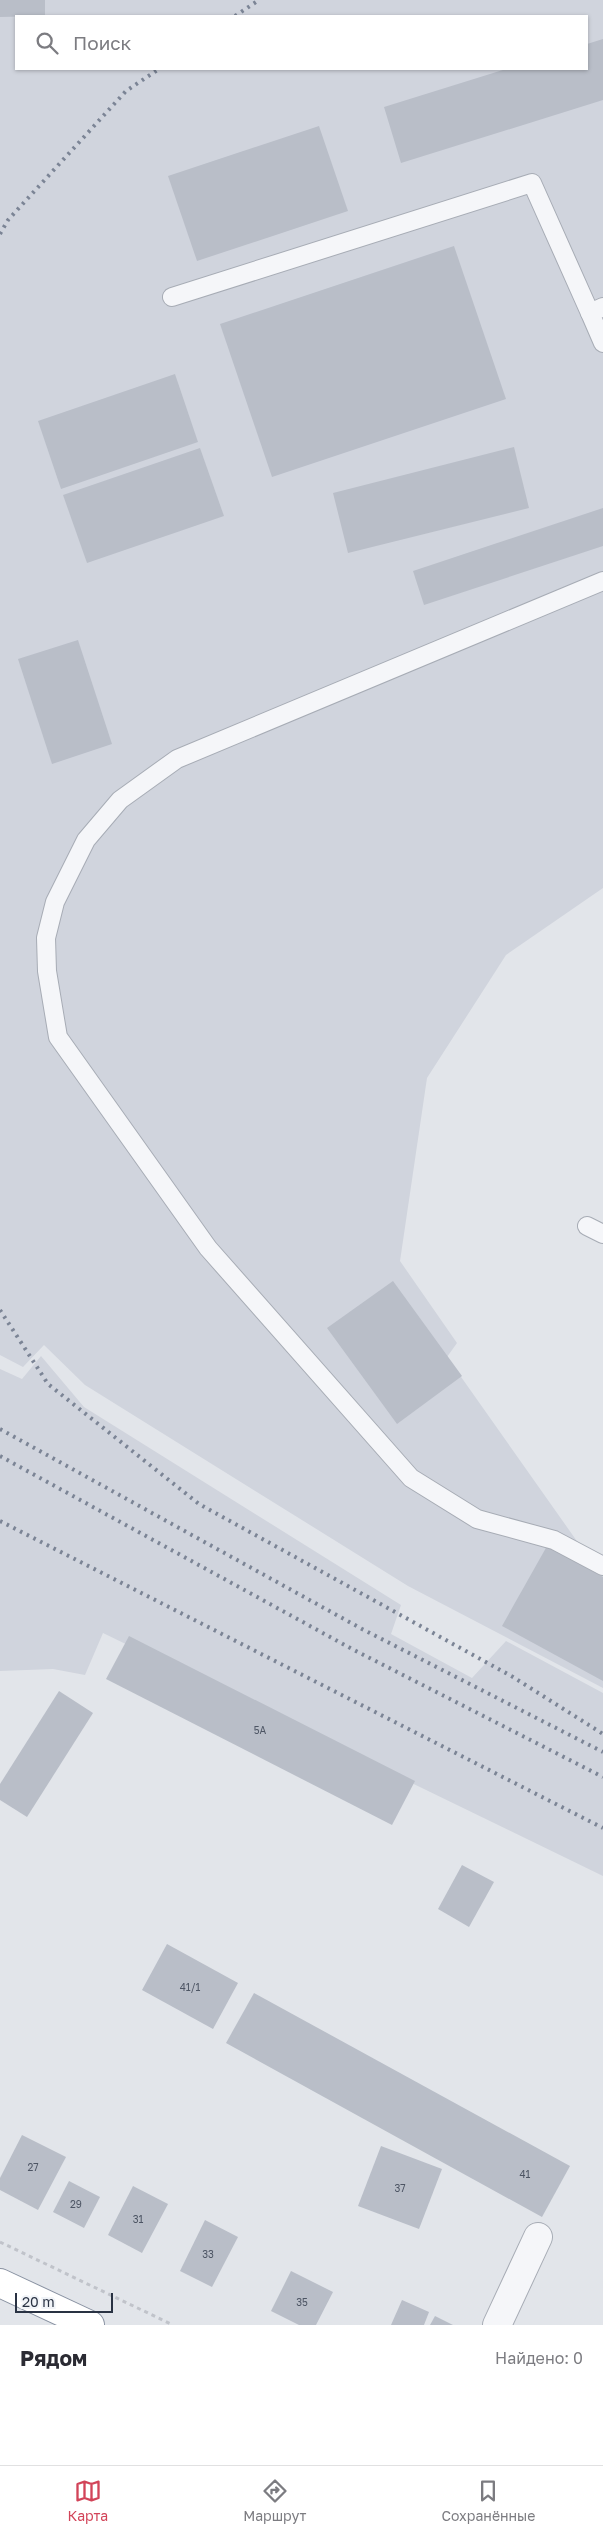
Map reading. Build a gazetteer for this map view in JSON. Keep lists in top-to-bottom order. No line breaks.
{"house_numbers":["5А","41/1","27","41","37","29","31","33","35"],"scale_bar":"20 m","page":{"search":"Поиск","scale":"20 m","heading":["Рядом","Найдено: 0"],"nav":["Карта","Маршрут","Сохранённые"]}}
